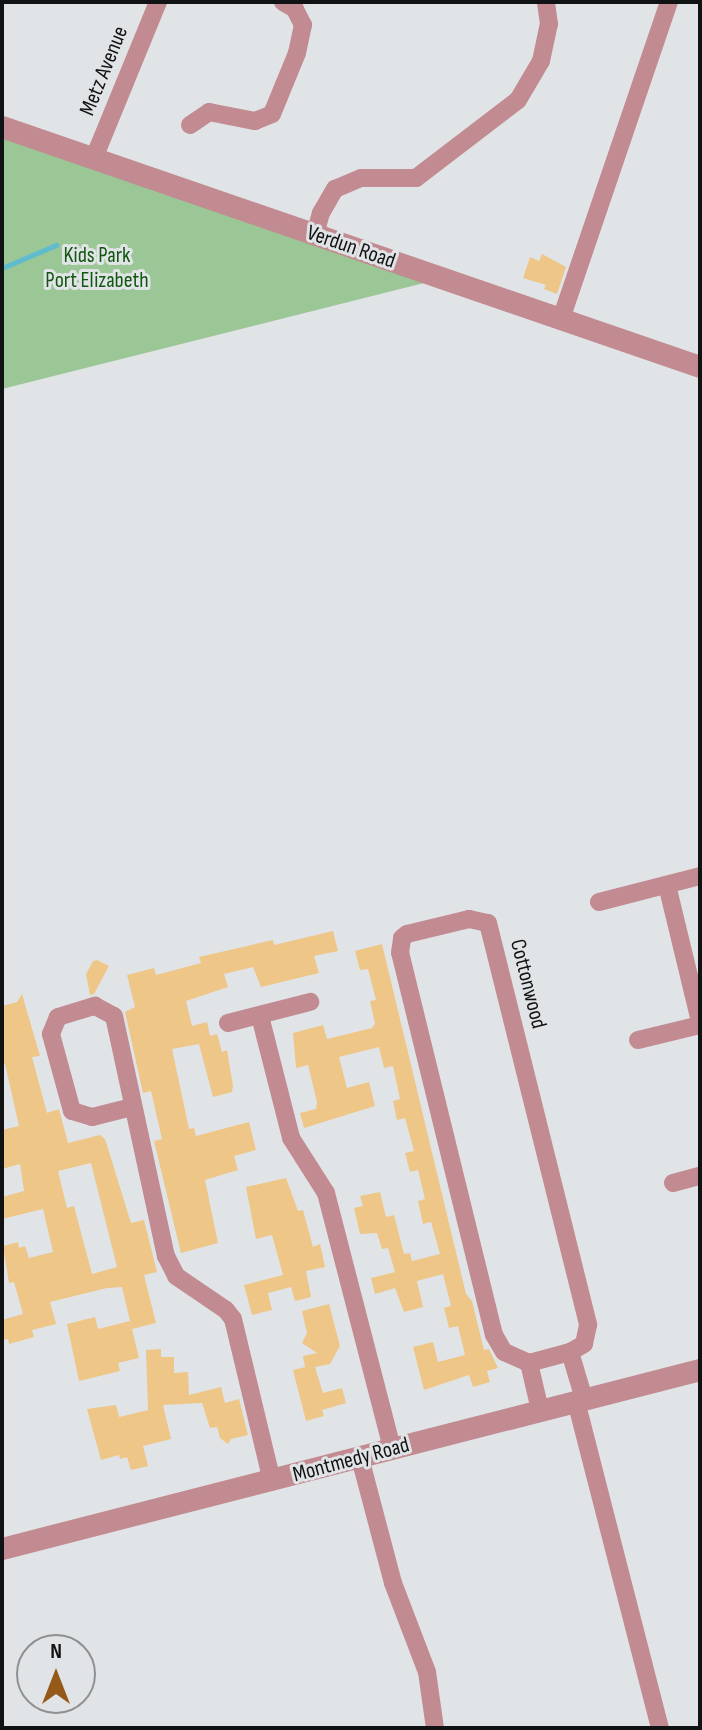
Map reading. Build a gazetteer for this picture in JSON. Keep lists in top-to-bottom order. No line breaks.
{"streets":{"street":["Metz Avenue","Verdun Road","Cottonwood","Montmedy Road"]},"crossings":[["Metz Avenue","Verdun Road"]],"parks":["Kids Park Port Elizabeth"],"north":"top"}
